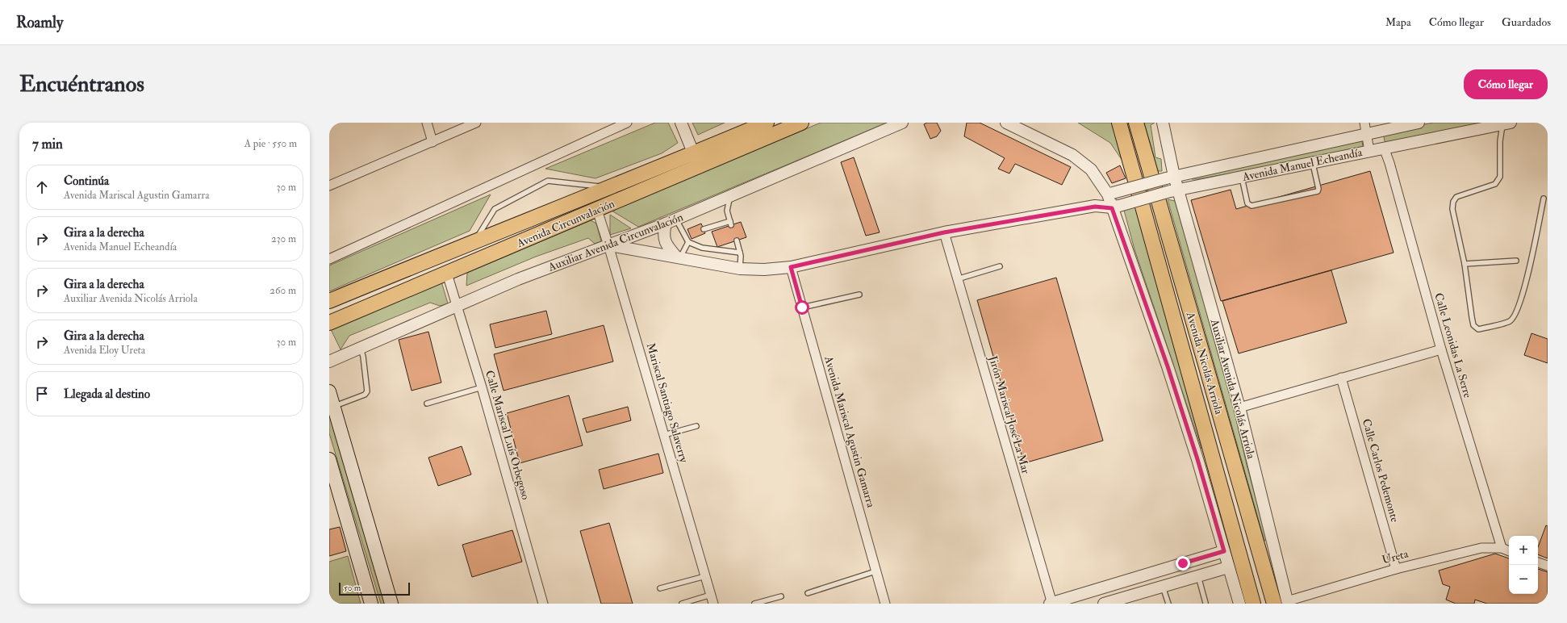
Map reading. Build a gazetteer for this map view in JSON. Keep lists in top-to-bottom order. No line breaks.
{"streets":{"main road":["Avenida Circunvalación","Avenida Nicolás Arriola"],"street":["Avenida Manuel Echeandía","Auxiliar Avenida Circunvalación","Calle Leonidas La Serre","Auxiliar Avenida Nicolás Arriola","Mariscal Santiago Salaverry","Jirón Mariscal José La Mar","Avenida Mariscal Agustin Gamarra","Calle Mariscal Luís Orbegoso","Calle Carlos Pedemonte","Ureta"]},"crossings":[["Avenida Manuel Echeandía","Auxiliar Avenida Circunvalación"],["Avenida Manuel Echeandía","Calle Leonidas La Serre"],["Avenida Manuel Echeandía","Auxiliar Avenida Nicolás Arriola"],["Avenida Manuel Echeandía","Mariscal Santiago Salaverry"],["Avenida Manuel Echeandía","Jirón Mariscal José La Mar"],["Avenida Manuel Echeandía","Avenida Mariscal Agustin Gamarra"],["Avenida Circunvalación","Mariscal Santiago Salaverry"],["Avenida Circunvalación","Calle Mariscal Luís Orbegoso"],["Auxiliar Avenida Circunvalación","Mariscal Santiago Salaverry"],["Auxiliar Avenida Circunvalación","Calle Mariscal Luís Orbegoso"],["Calle Leonidas La Serre","Ureta"],["Avenida Nicolás Arriola","Auxiliar Avenida Nicolás Arriola"],["Avenida Nicolás Arriola","Ureta"],["Auxiliar Avenida Nicolás Arriola","Ureta"],["Calle Carlos Pedemonte","Ureta"]],"scale_bar":"50 m","page":{"header":"Roamly","nav":["Mapa","Cómo llegar","Guardados"],"buttons":"Cómo llegar","title":"Encuéntranos","heading":["7 min","A pie · 550 m"],"list":[["Continúa","Avenida Mariscal Agustin Gamarra","30 m"],["Gira a la derecha","Avenida Manuel Echeandía","230 m"],["Gira a la derecha","Auxiliar Avenida Nicolás Arriola","260 m"],["Gira a la derecha","Avenida Eloy Ureta","30 m"],"Llegada al destino"],"map_buttons":["+","−"],"scale":"50 m"}}
